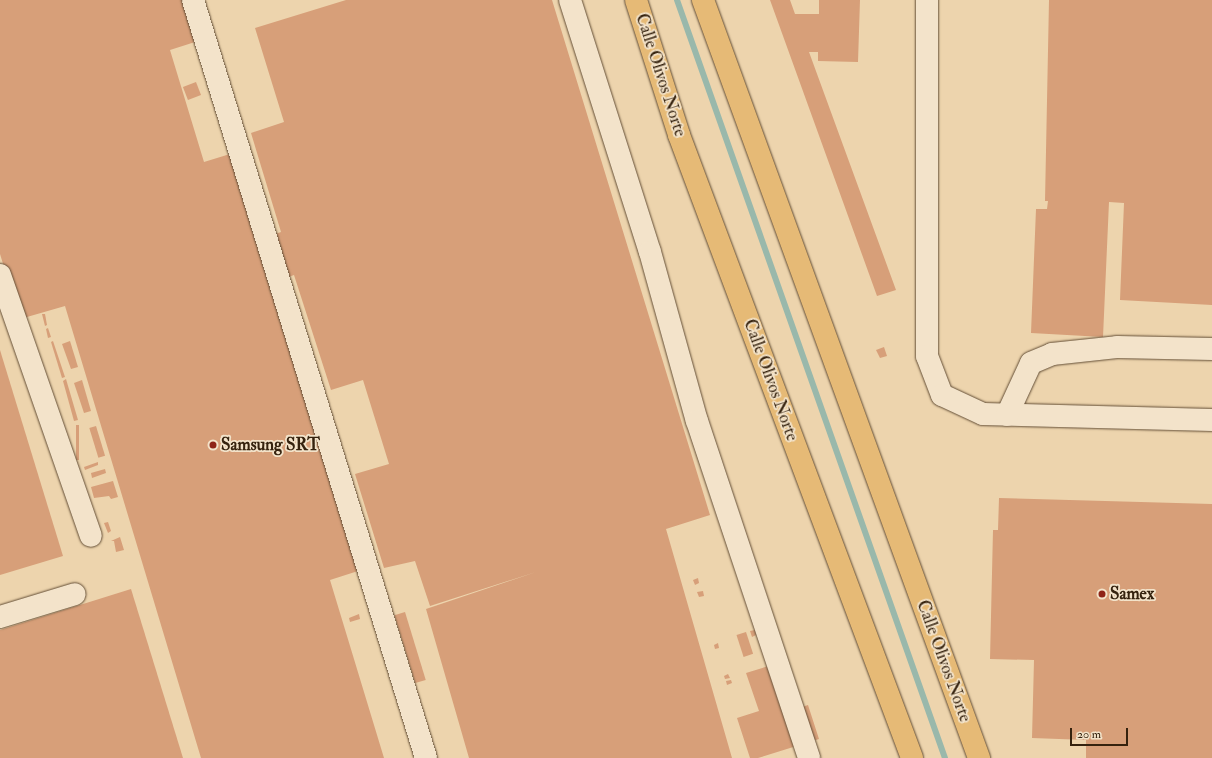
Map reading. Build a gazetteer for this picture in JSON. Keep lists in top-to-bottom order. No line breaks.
{"streets":{"main road":["Calle Olivos Norte"]},"places":["Samsung SRT","Samex"],"scale_bar":"20 m"}
